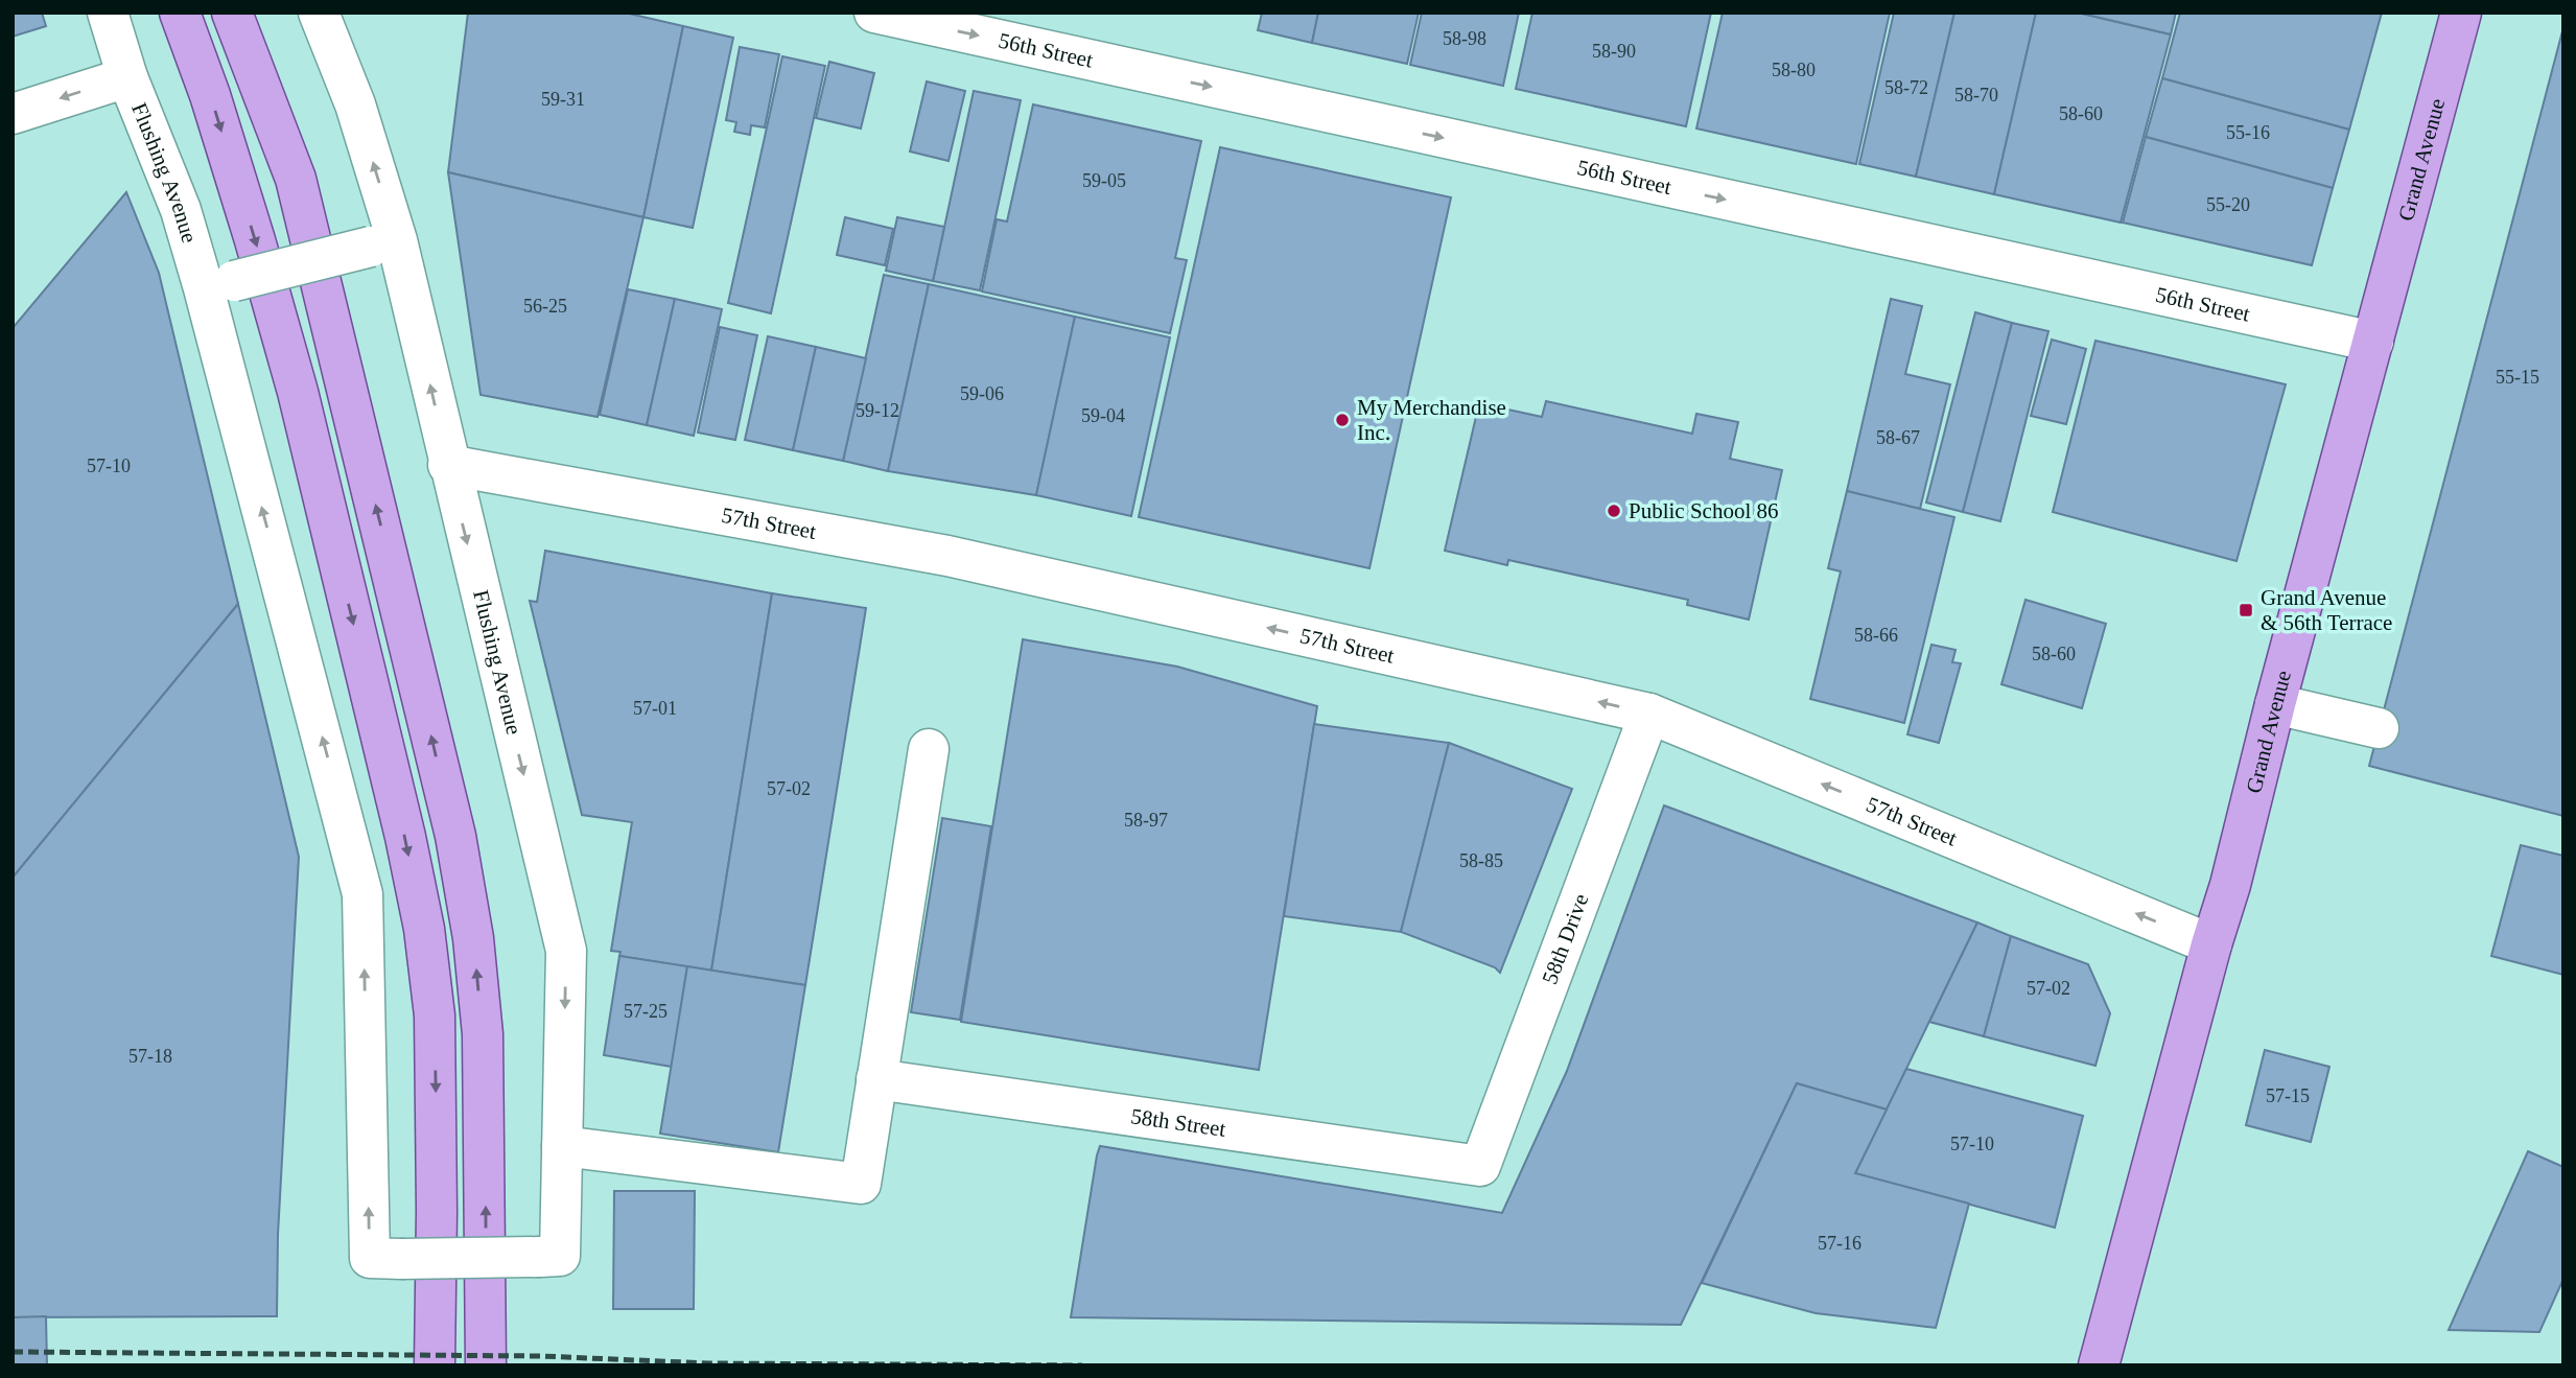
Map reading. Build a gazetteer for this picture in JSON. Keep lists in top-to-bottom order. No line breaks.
{"streets":{"main road":["Grand Avenue"],"street":["56th Street","Flushing Avenue","57th Street","58th Drive","58th Street"]},"crossings":[["56th Street","Grand Avenue"],["Grand Avenue","57th Street"],["Flushing Avenue","57th Street"],["57th Street","58th Drive"],["58th Drive","58th Street"]],"one_way":["56th Street","57th Street"],"places":{"other":["My Merchandise Inc.","Public School 86"],"transit":["Grand Avenue & 56th Terrace"]},"house_numbers":["58-98","58-90","58-80","58-72","58-70","59-31","58-60","55-16","59-05","55-20","56-25","55-15","59-06","59-12","59-04","58-67","57-10","58-66","58-60","57-01","57-02","58-97","58-85","57-02","57-25","57-18","57-15","57-10","57-16"]}
